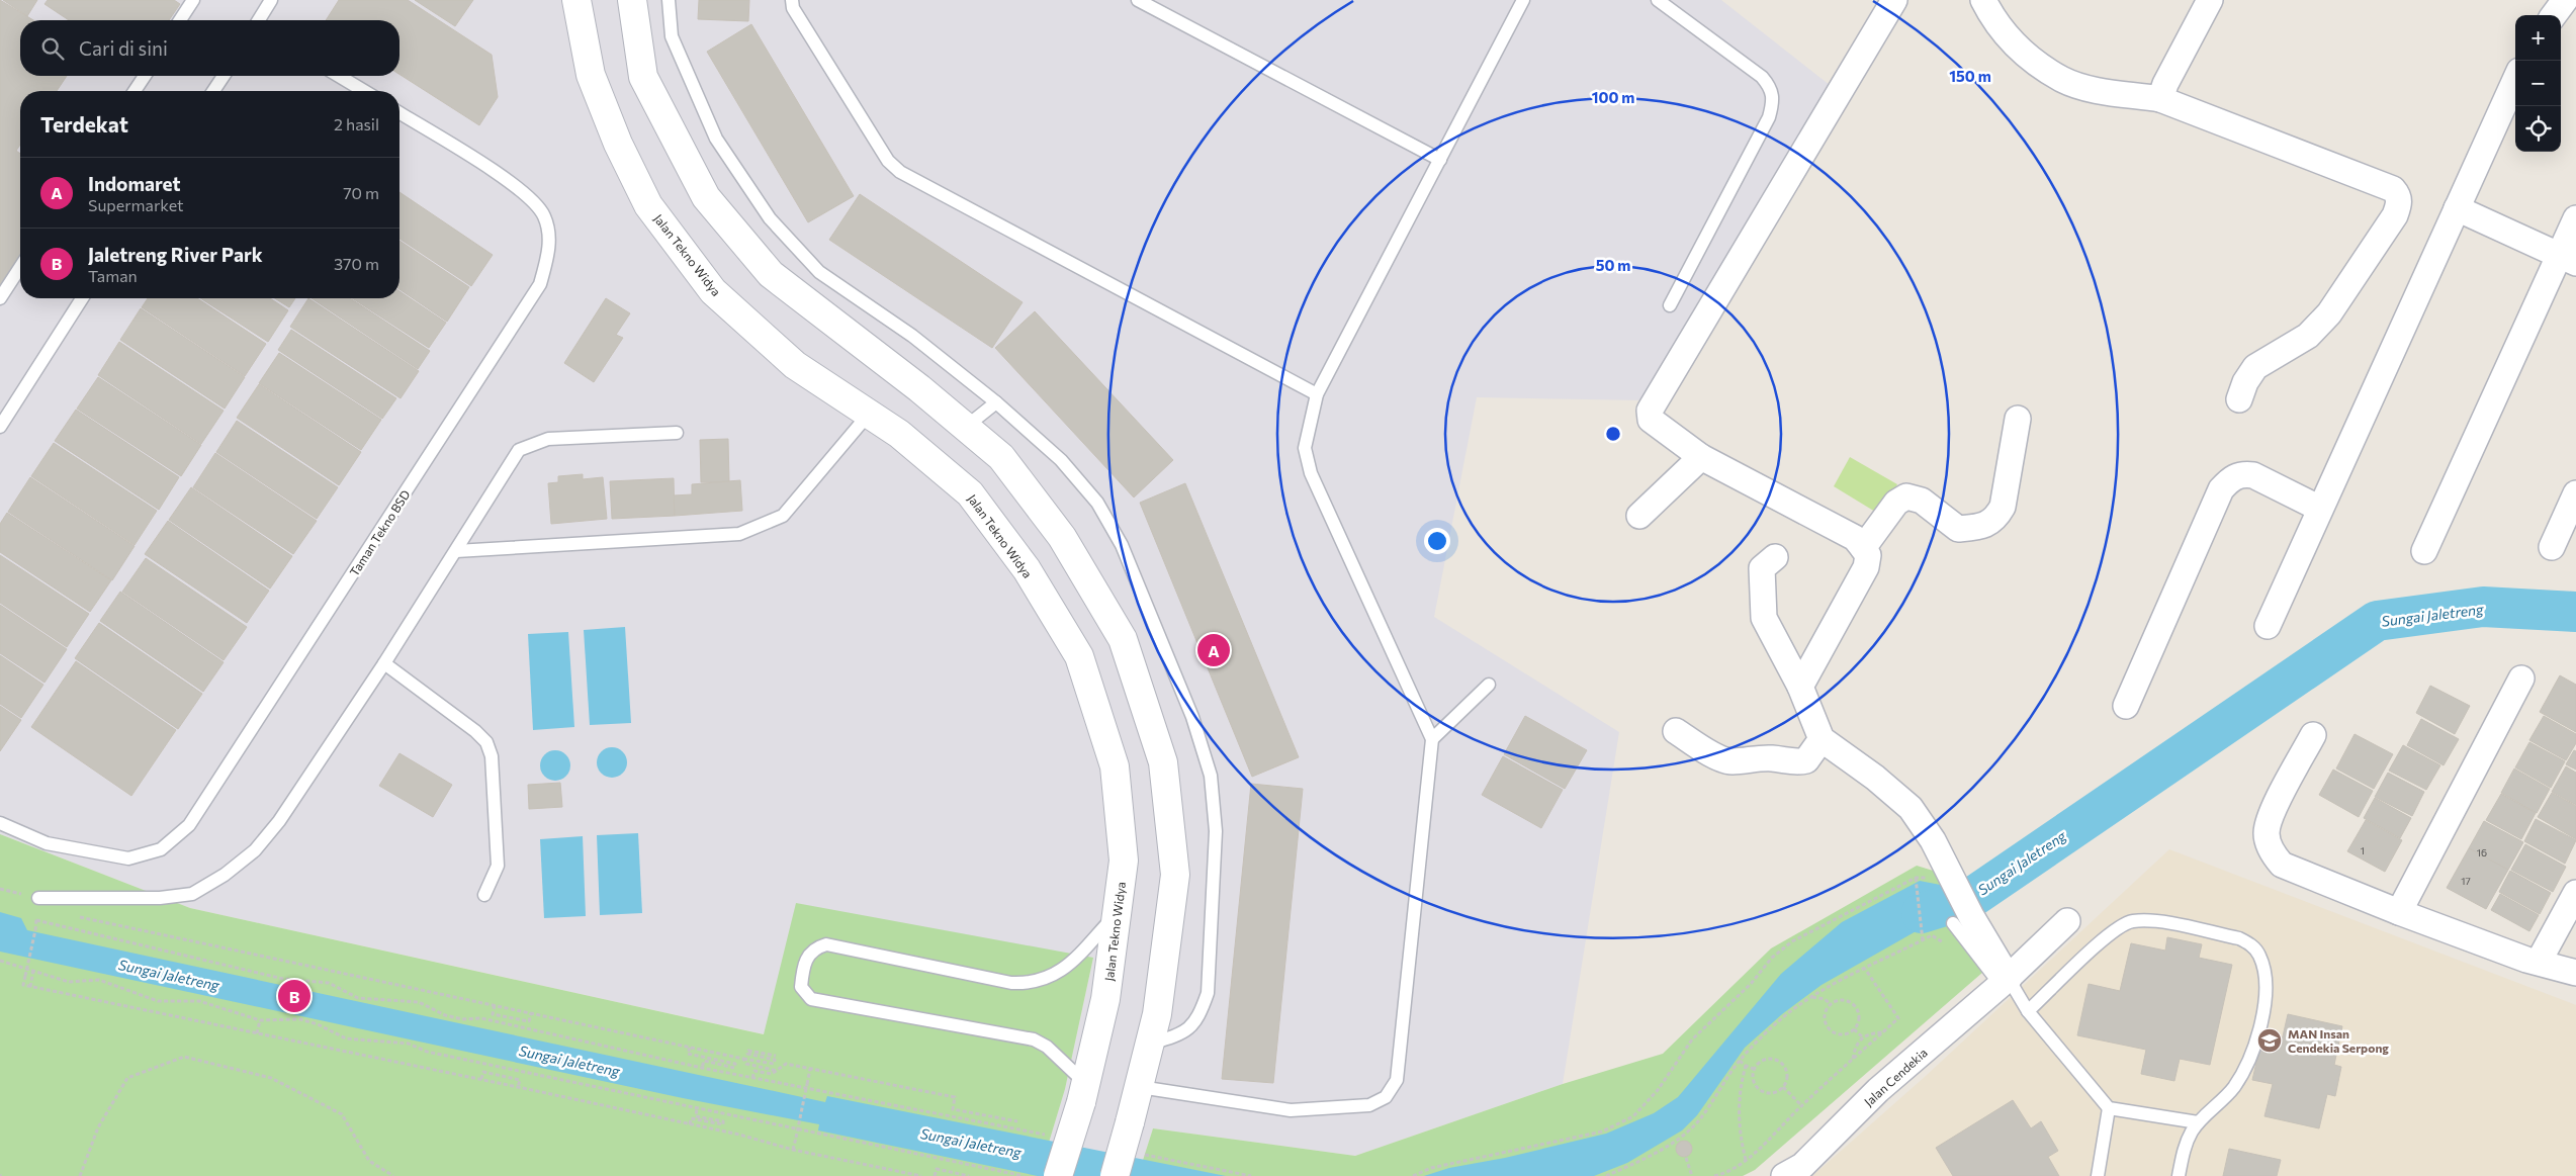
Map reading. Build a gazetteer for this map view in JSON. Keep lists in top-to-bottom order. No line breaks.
{"streets":{"main road":["Jalan Tekno Widya"],"street":["Jalan Cendekia"],"lane":["Taman Tekno BSD"]},"water":["Sungai Jaletreng"],"places":{"school or university":["MAN Insan Cendekia Serpong"]},"house_numbers":["1","16","17"],"page":{"map_buttons":["+","−"],"search":"Cari di sini","heading":["Terdekat","2 hasil"],"list":[{"mark":"A","name":"Indomaret","note":"Supermarket","value":"70 m"},{"mark":"B","name":"Jaletreng River Park","note":"Taman","value":"370 m"}],"pins":["A","B"]},"rings":["150 m","100 m","50 m"]}
